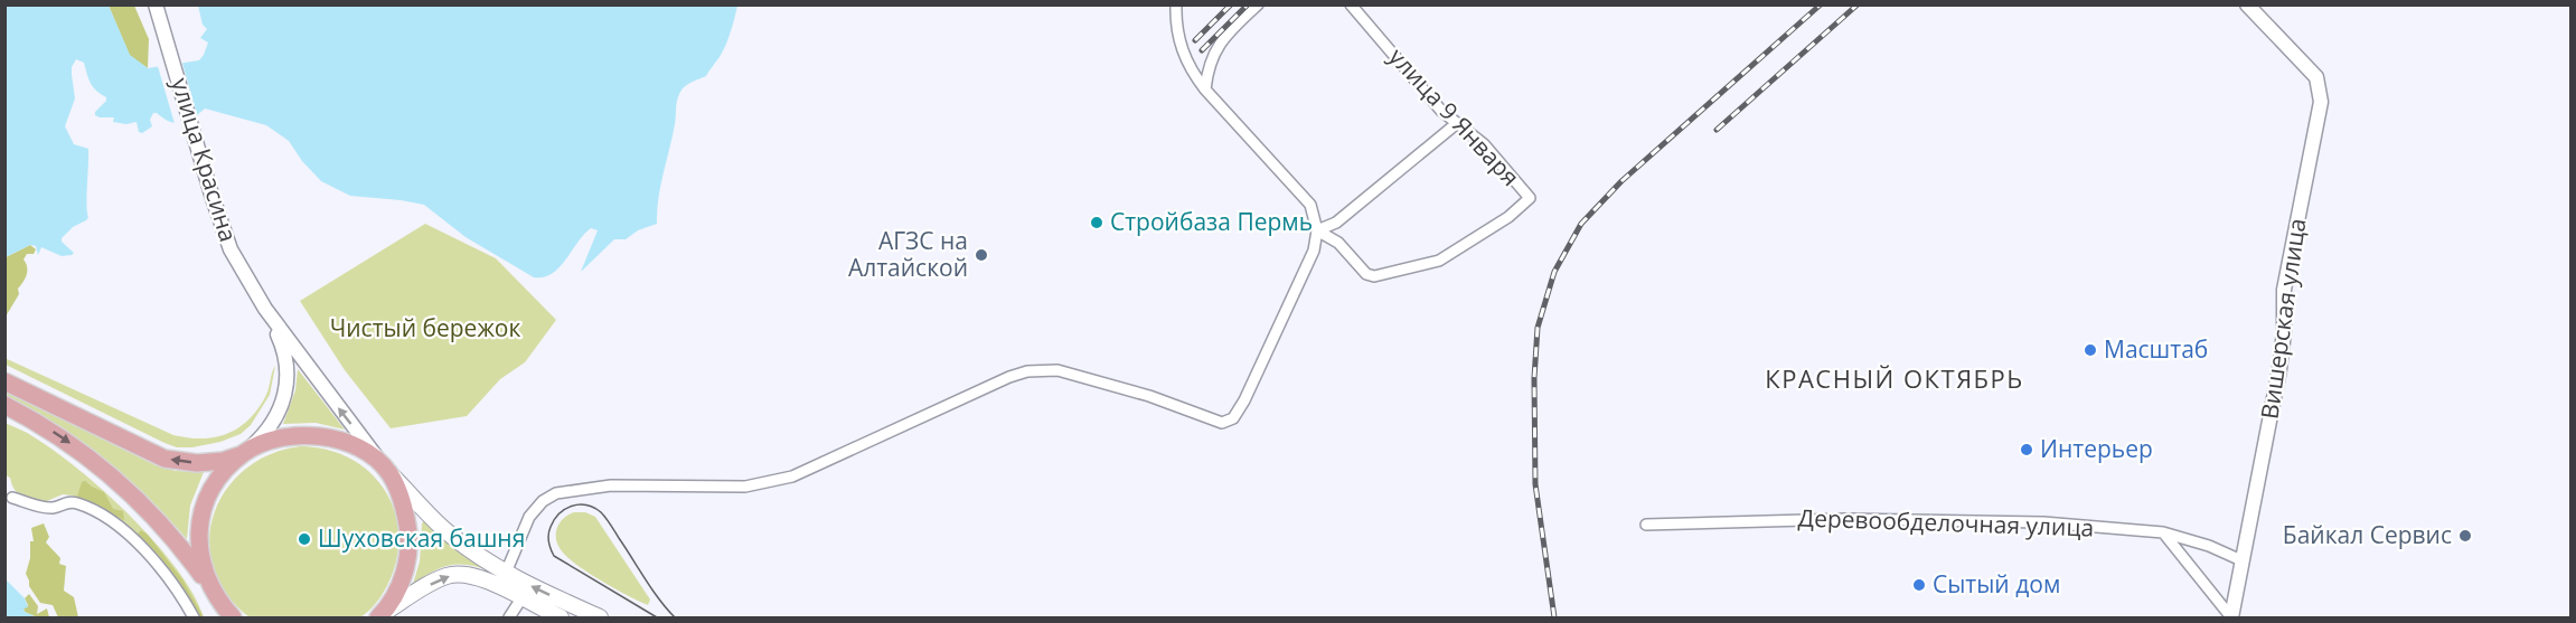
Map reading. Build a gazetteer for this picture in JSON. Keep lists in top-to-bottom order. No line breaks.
{"streets":{"street":["улица 9 Января","улица Красина","Вишерская улица","Деревообделочная улица"]},"crossings":[["Вишерская улица","Деревообделочная улица"]],"districts":["КРАСНЫЙ ОКТЯБРЬ"],"parks":["Чистый бережок"],"places":["Стройбаза Пермь","АГЗС на Алтайской","Масштаб","Интерьер","Байкал Сервис","Шуховская башня","Сытый дом"]}
